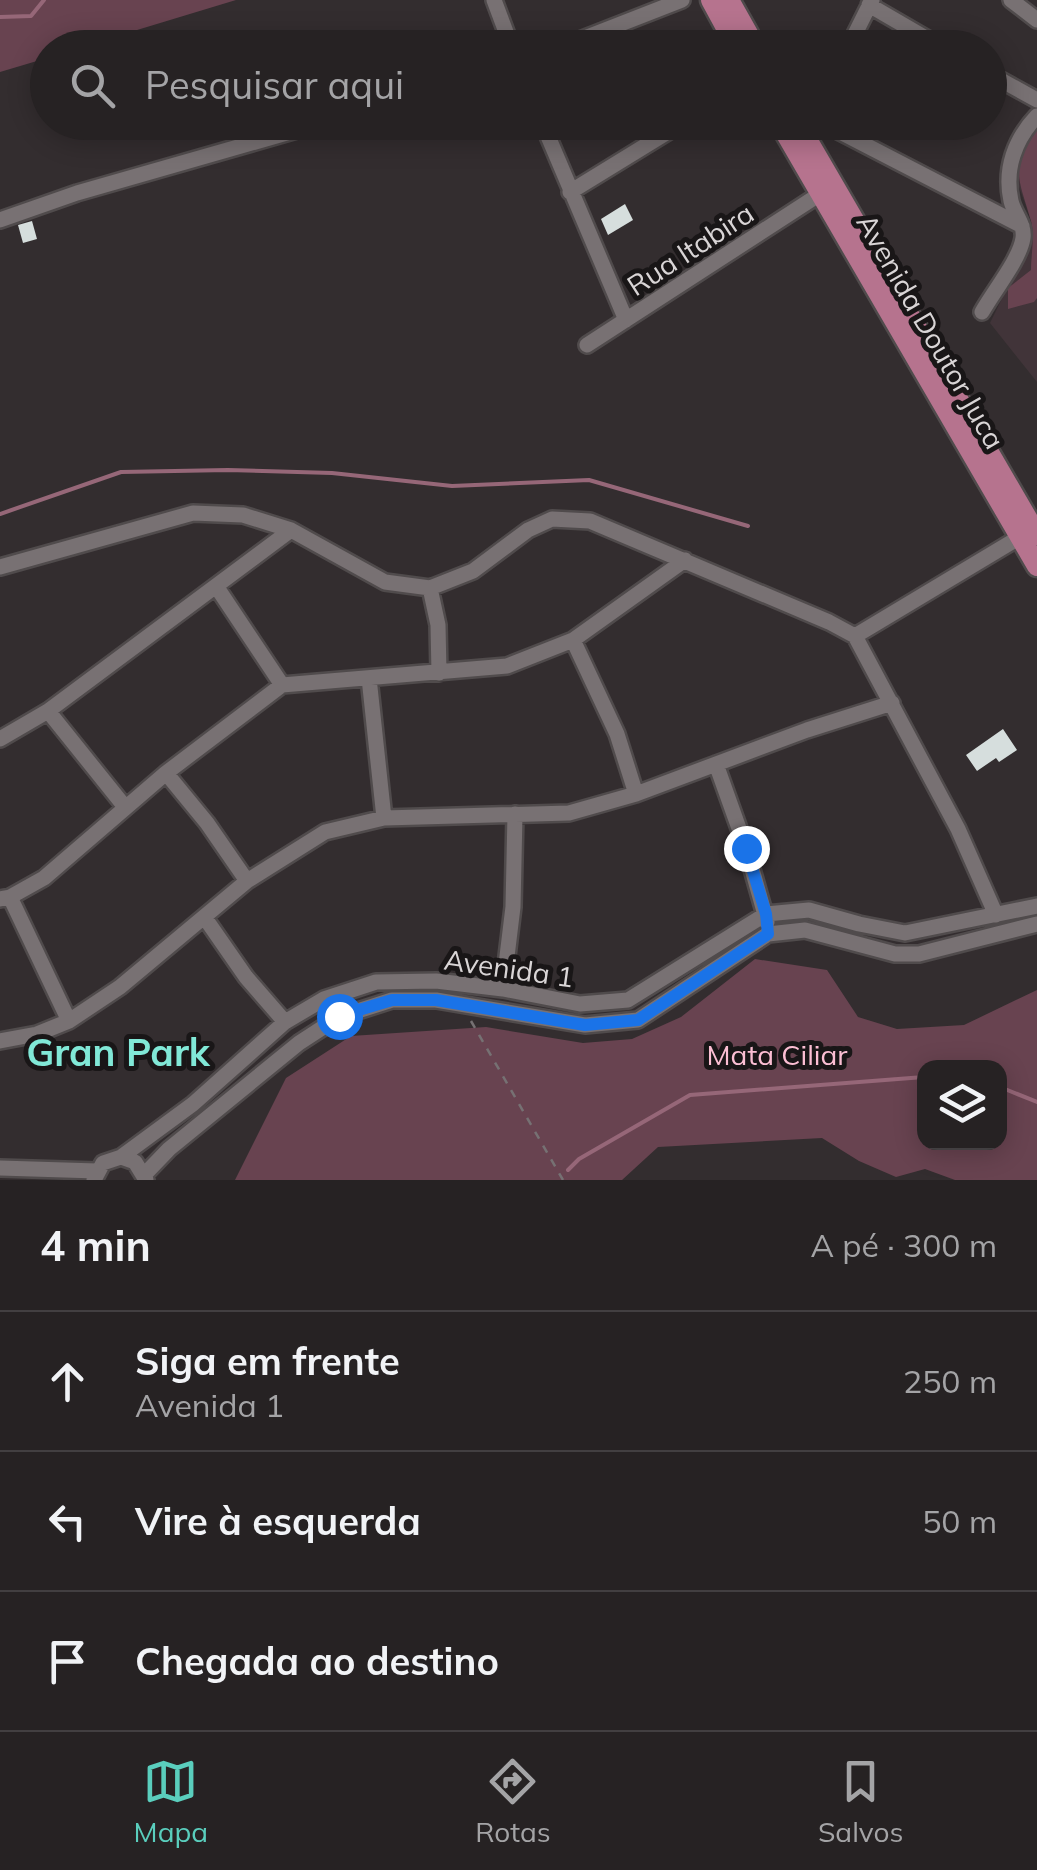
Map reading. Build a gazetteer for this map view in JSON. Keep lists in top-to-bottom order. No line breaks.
{"streets":{"main road":["Avenida Doutor Juca"],"street":["Rua Itabira","Avenida 1"]},"crossings":[["Rua Itabira","Avenida Doutor Juca"]],"districts":["Gran Park"],"parks":["Mata Ciliar"],"page":{"search":"Pesquisar aqui","heading":["4 min","A pé · 300 m"],"list":[["Siga em frente","Avenida 1","250 m"],["Vire à esquerda","50 m"],"Chegada ao destino"],"nav":["Mapa","Rotas","Salvos"]}}
